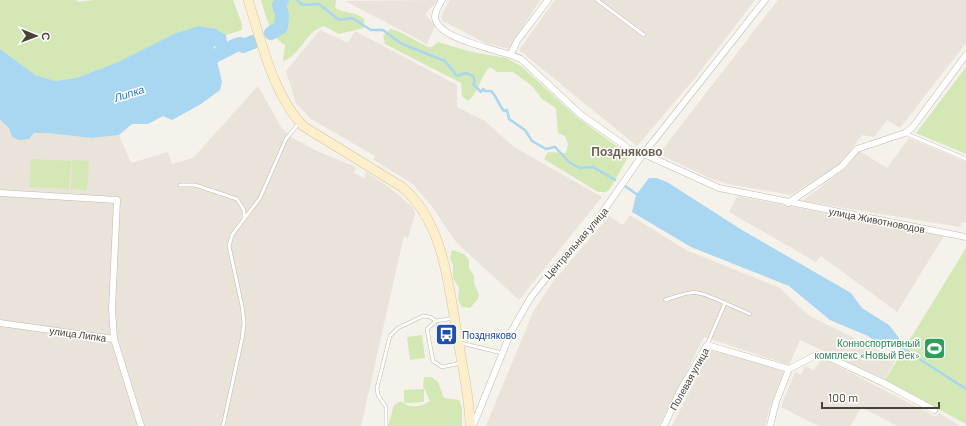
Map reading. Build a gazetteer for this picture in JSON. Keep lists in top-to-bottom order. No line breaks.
{"streets":{"street":["улица Животноводов","Центральная улица","улица Липка","Полевая улица"]},"crossings":[["улица Животноводов","Центральная улица"]],"districts":["Поздняково"],"water":["Липка"],"places":{"bus stop":["Поздняково"],"sports":["Конноспортивный комплекс «Новый Век»"]},"scale_bar":"100 m","north":"right"}
